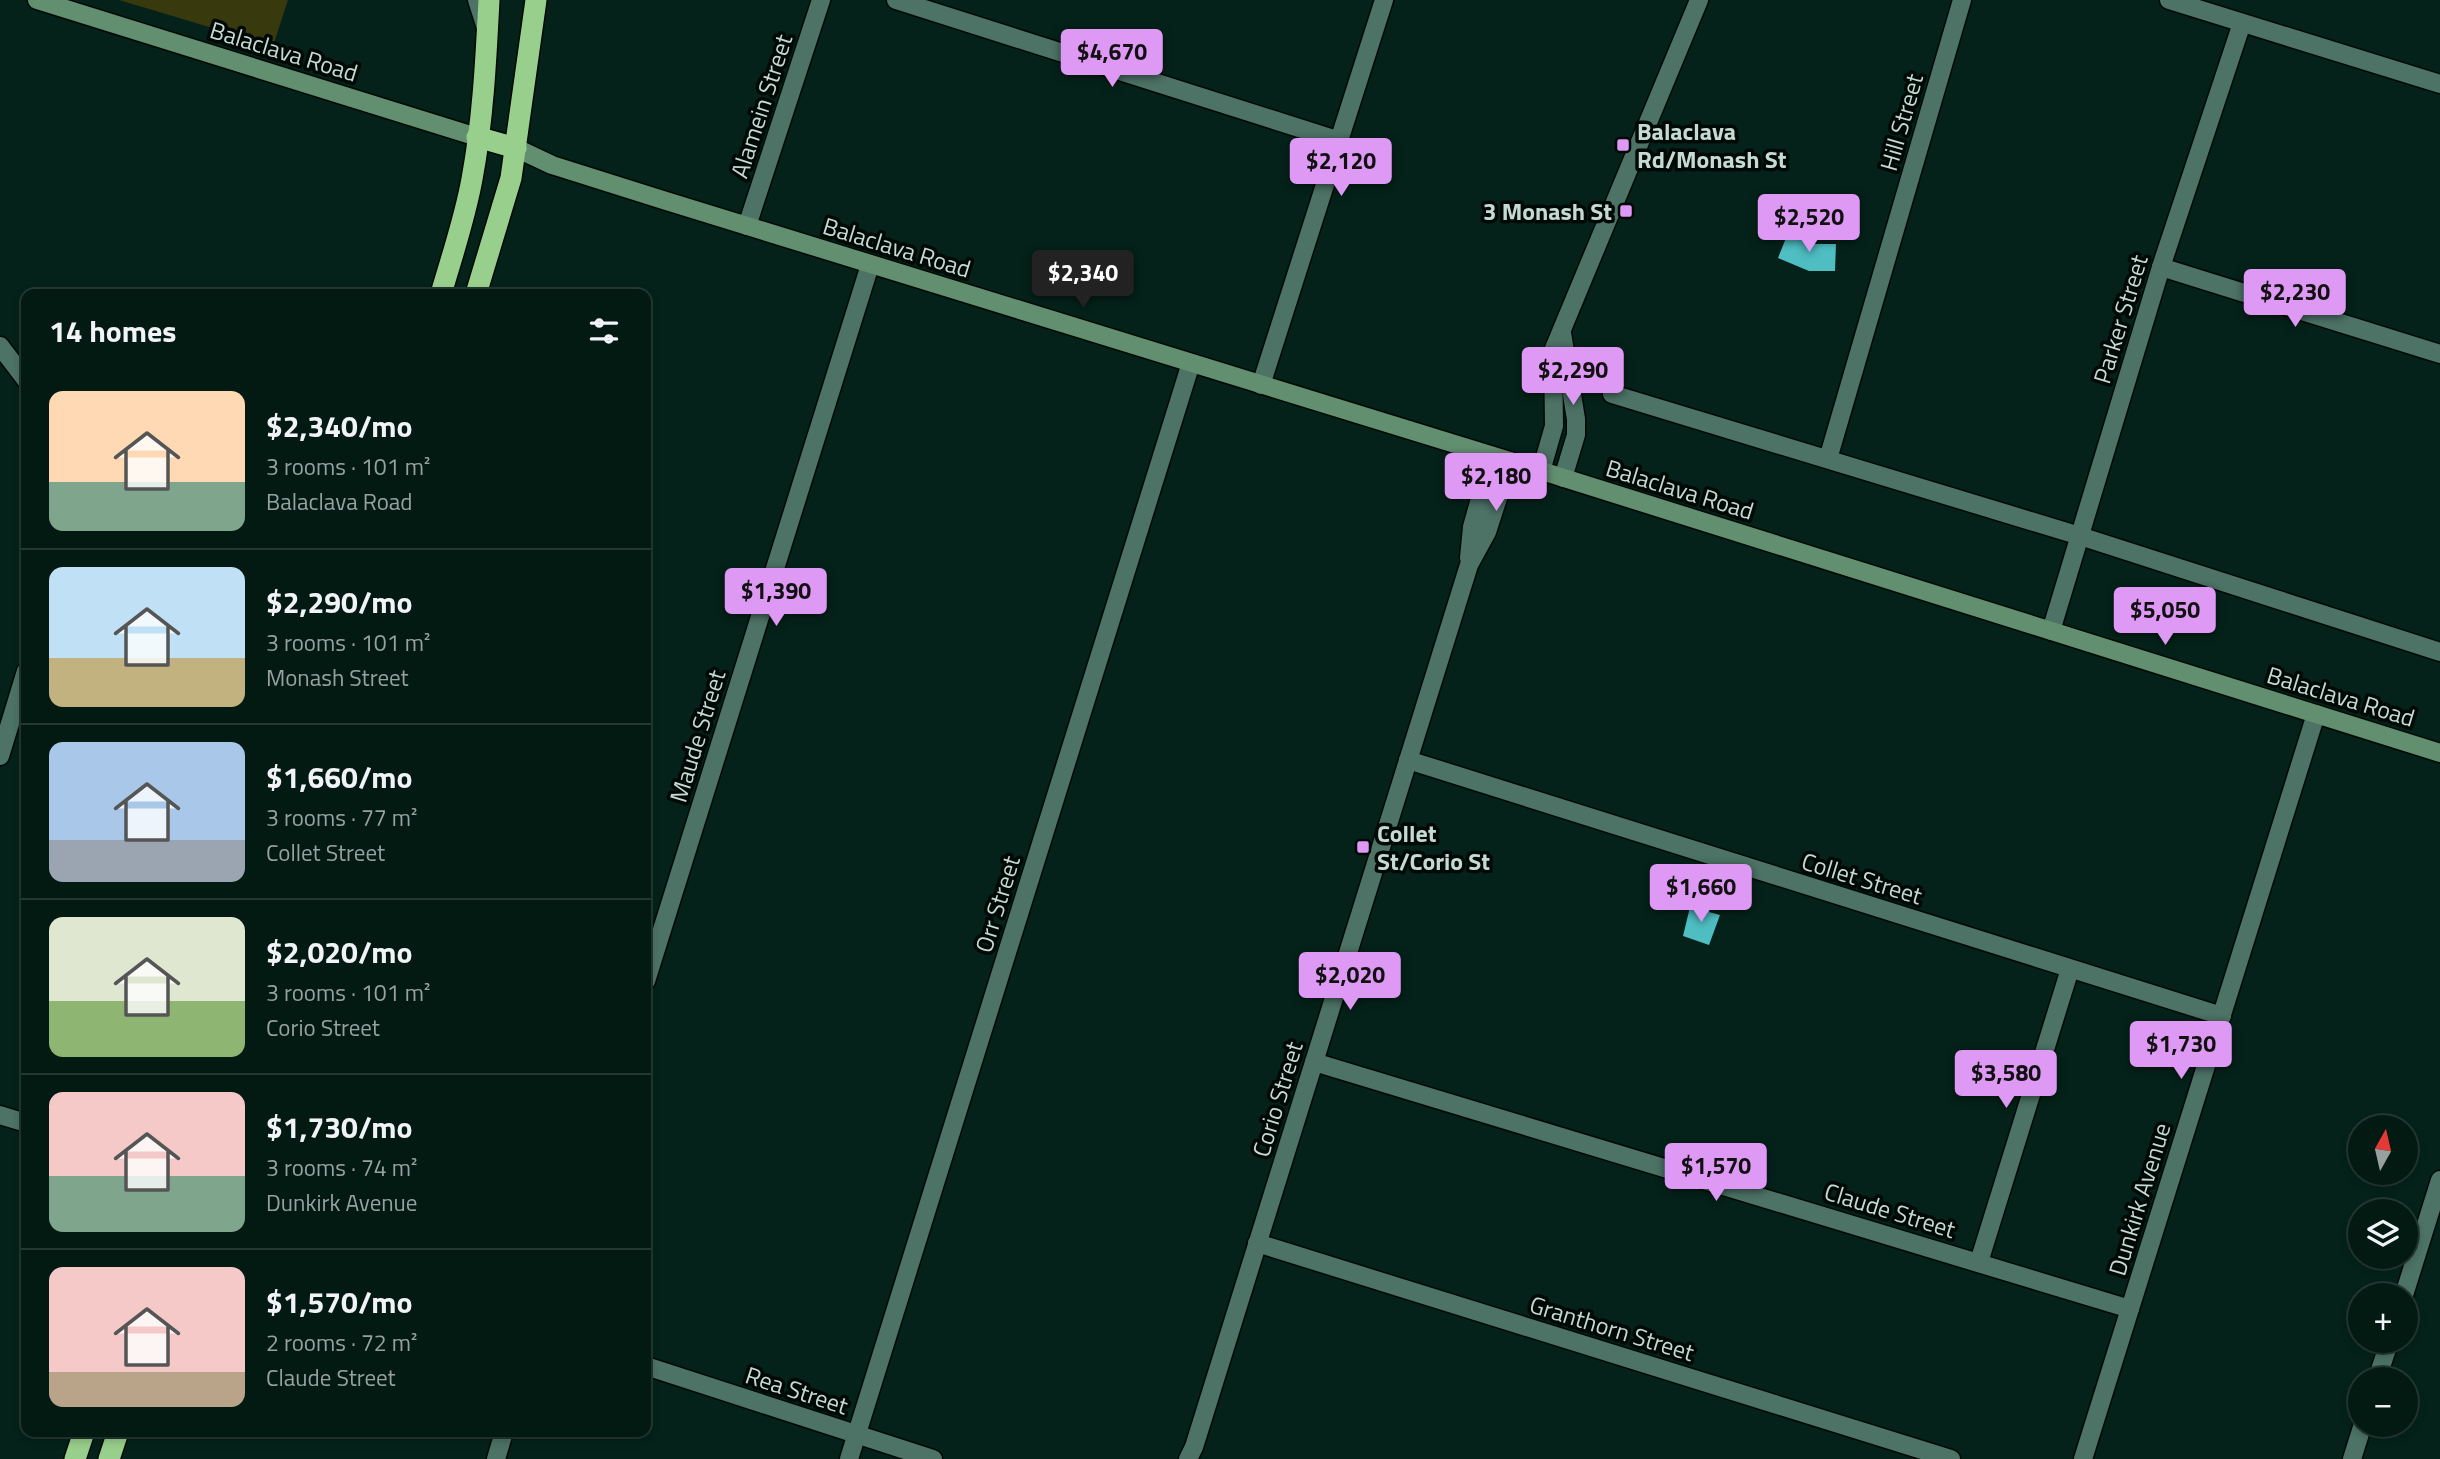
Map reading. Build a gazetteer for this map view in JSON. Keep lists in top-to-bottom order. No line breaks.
{"streets":{"main road":["Balaclava Road"],"street":["Alamein Street","Hill Street","Parker Street","Maude Street","Collet Street","Orr Street","Corio Street","Dunkirk Avenue","Claude Street","Granthorn Street","Rea Street"]},"crossings":[["Balaclava Road","Alamein Street"],["Balaclava Road","Parker Street"],["Balaclava Road","Maude Street"],["Balaclava Road","Orr Street"],["Balaclava Road","Corio Street"],["Balaclava Road","Dunkirk Avenue"],["Collet Street","Corio Street"],["Collet Street","Dunkirk Avenue"],["Orr Street","Rea Street"],["Corio Street","Claude Street"],["Corio Street","Granthorn Street"],["Dunkirk Avenue","Claude Street"]],"places":{"transit":["Balaclava Rd/Monash St","3 Monash St","Collet St/Corio St"]},"north":"top","page":{"price":["$4,670","$2,120","$2,520","$2,340","$2,230","$2,290","$2,180","$1,390","$5,050","$1,660","$2,020","$1,730","$3,580","$1,570"],"heading":"14 homes","list":[{"name":"$2,340/mo","note":"3 rooms · 101 m² · Balaclava Road"},{"name":"$2,290/mo","note":"3 rooms · 101 m² · Monash Street"},{"name":"$1,660/mo","note":"3 rooms · 77 m² · Collet Street"},{"name":"$2,020/mo","note":"3 rooms · 101 m² · Corio Street"},{"name":"$1,730/mo","note":"3 rooms · 74 m² · Dunkirk Avenue"},{"name":"$1,570/mo","note":"2 rooms · 72 m² · Claude Street"}],"map_buttons":["+","−"]}}
